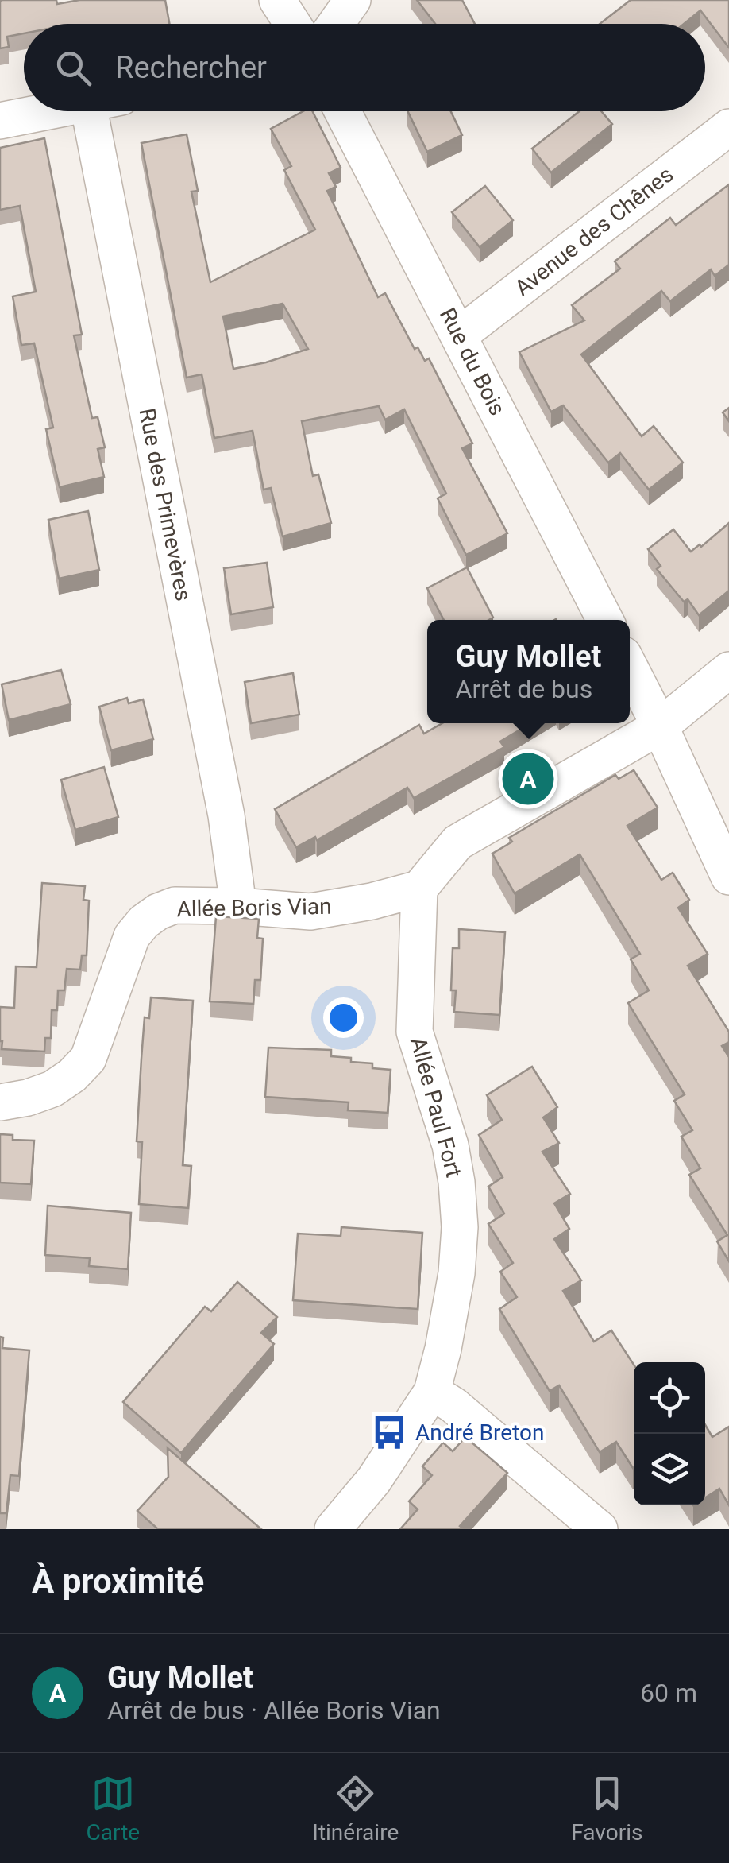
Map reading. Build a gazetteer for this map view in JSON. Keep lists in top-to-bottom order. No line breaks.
{"streets":{"street":["Avenue des Chênes","Rue du Bois","Rue des Primevères","Allée Boris Vian","Allée Paul Fort"]},"crossings":[["Avenue des Chênes","Rue du Bois"],["Rue des Primevères","Allée Boris Vian"],["Allée Boris Vian","Allée Paul Fort"]],"places":{"bus stop":["André Breton"]},"page":{"search":"Rechercher","popup":["Guy Mollet","Arrêt de bus"],"pins":"A","heading":"À proximité","list":[{"mark":"A","name":"Guy Mollet","note":"Arrêt de bus · Allée Boris Vian","value":"60 m"}],"nav":["Carte","Itinéraire","Favoris"]}}
